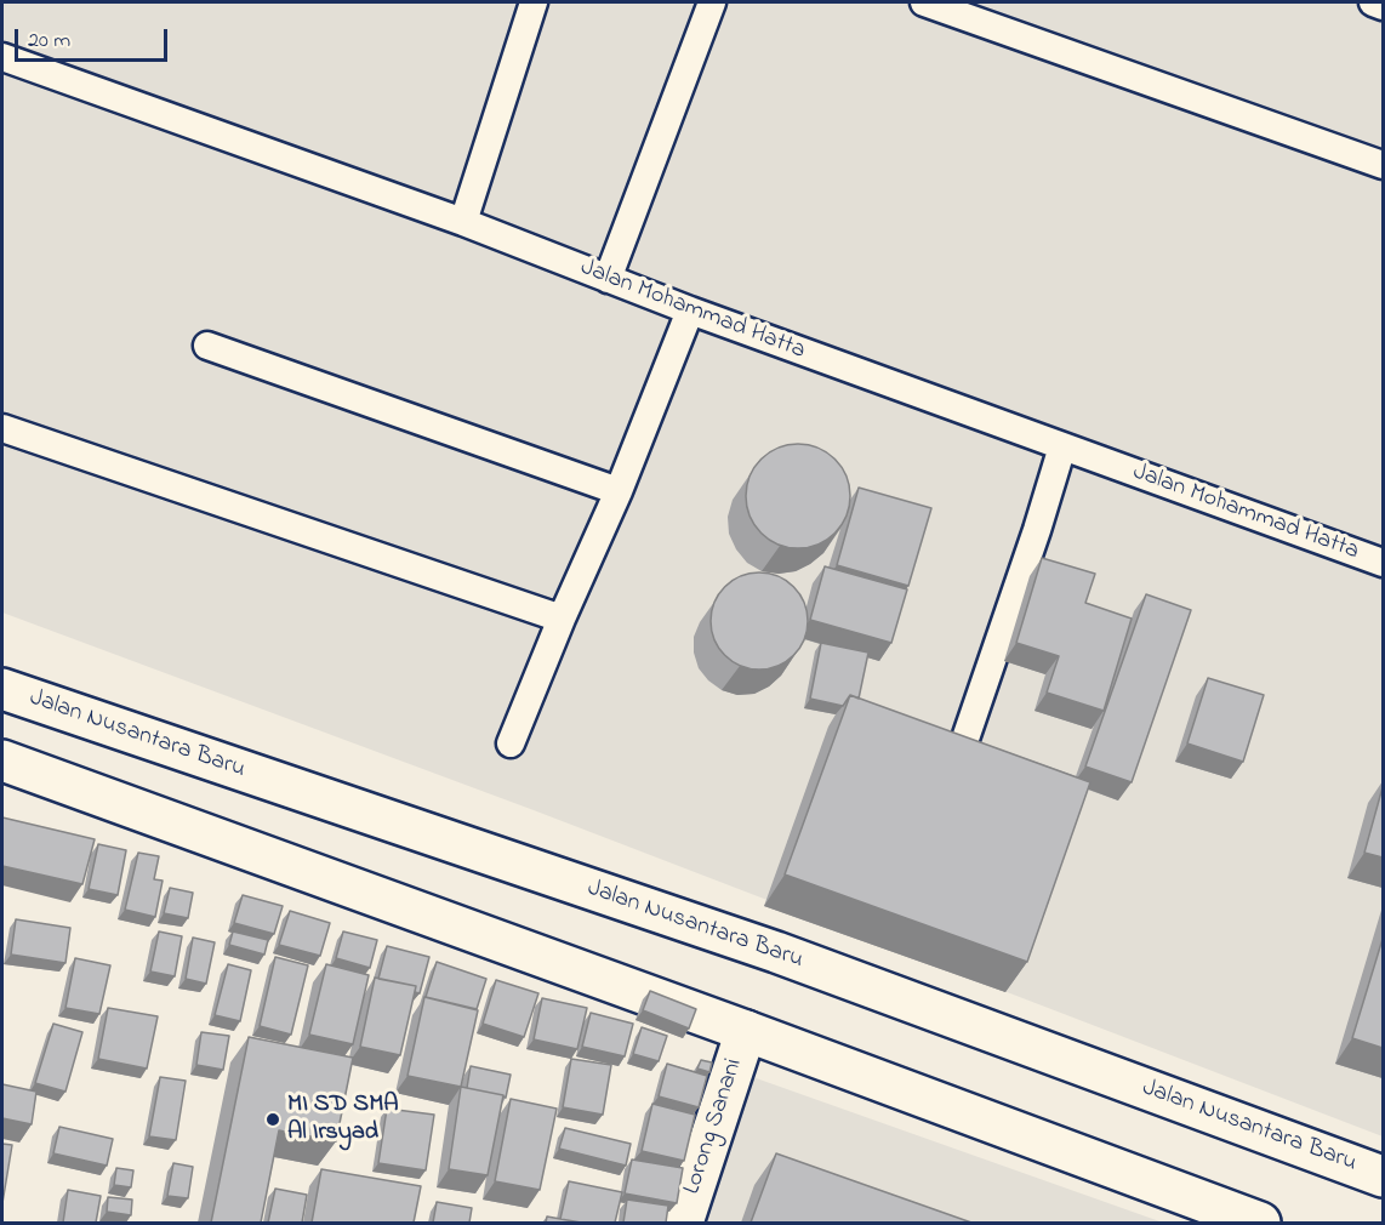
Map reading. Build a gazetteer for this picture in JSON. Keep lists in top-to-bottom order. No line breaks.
{"streets":{"main road":["Jalan Nusantara Baru","Lorong Sanani"],"lane":["Jalan Mohammad Hatta"]},"places":["MI SD SMA Al Irsyad"],"scale_bar":"20 m"}
